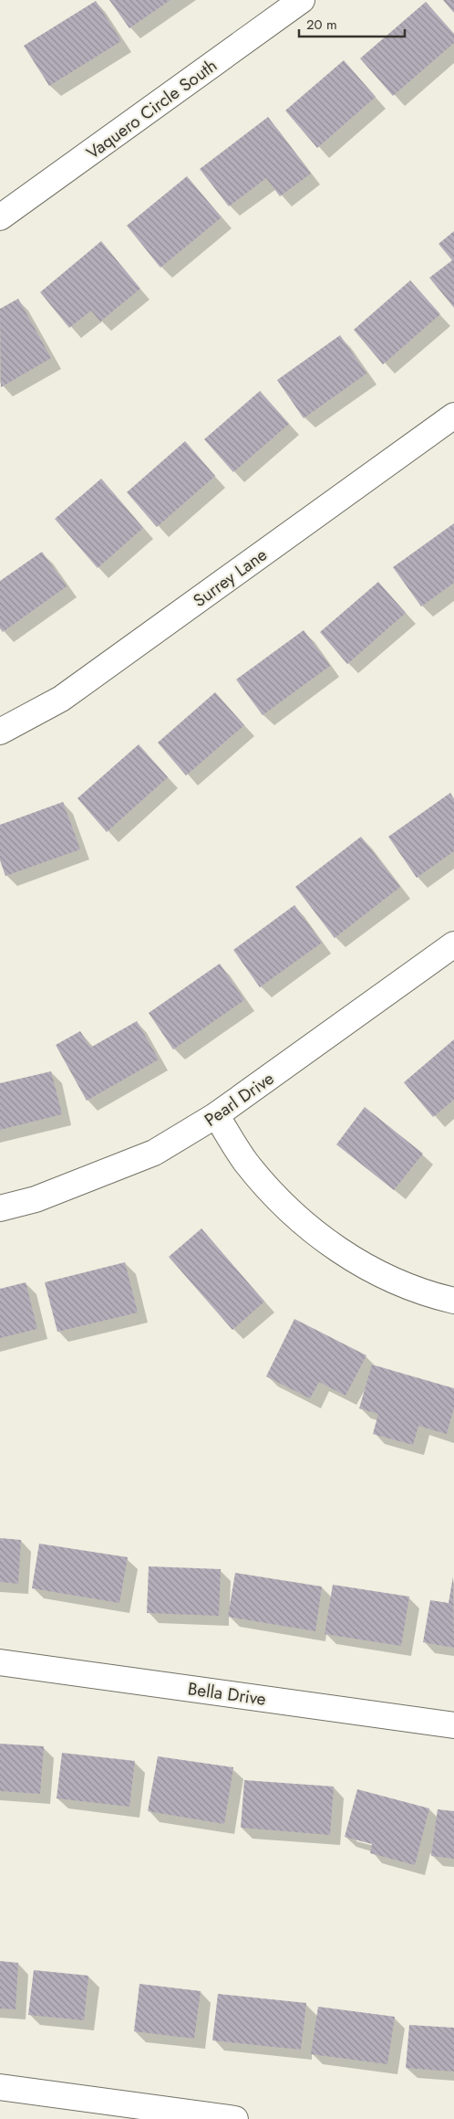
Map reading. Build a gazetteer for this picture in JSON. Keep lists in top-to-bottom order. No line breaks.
{"streets":{"street":["Vaquero Circle South","Surrey Lane","Pearl Drive","Bella Drive"]},"scale_bar":"20 m"}
